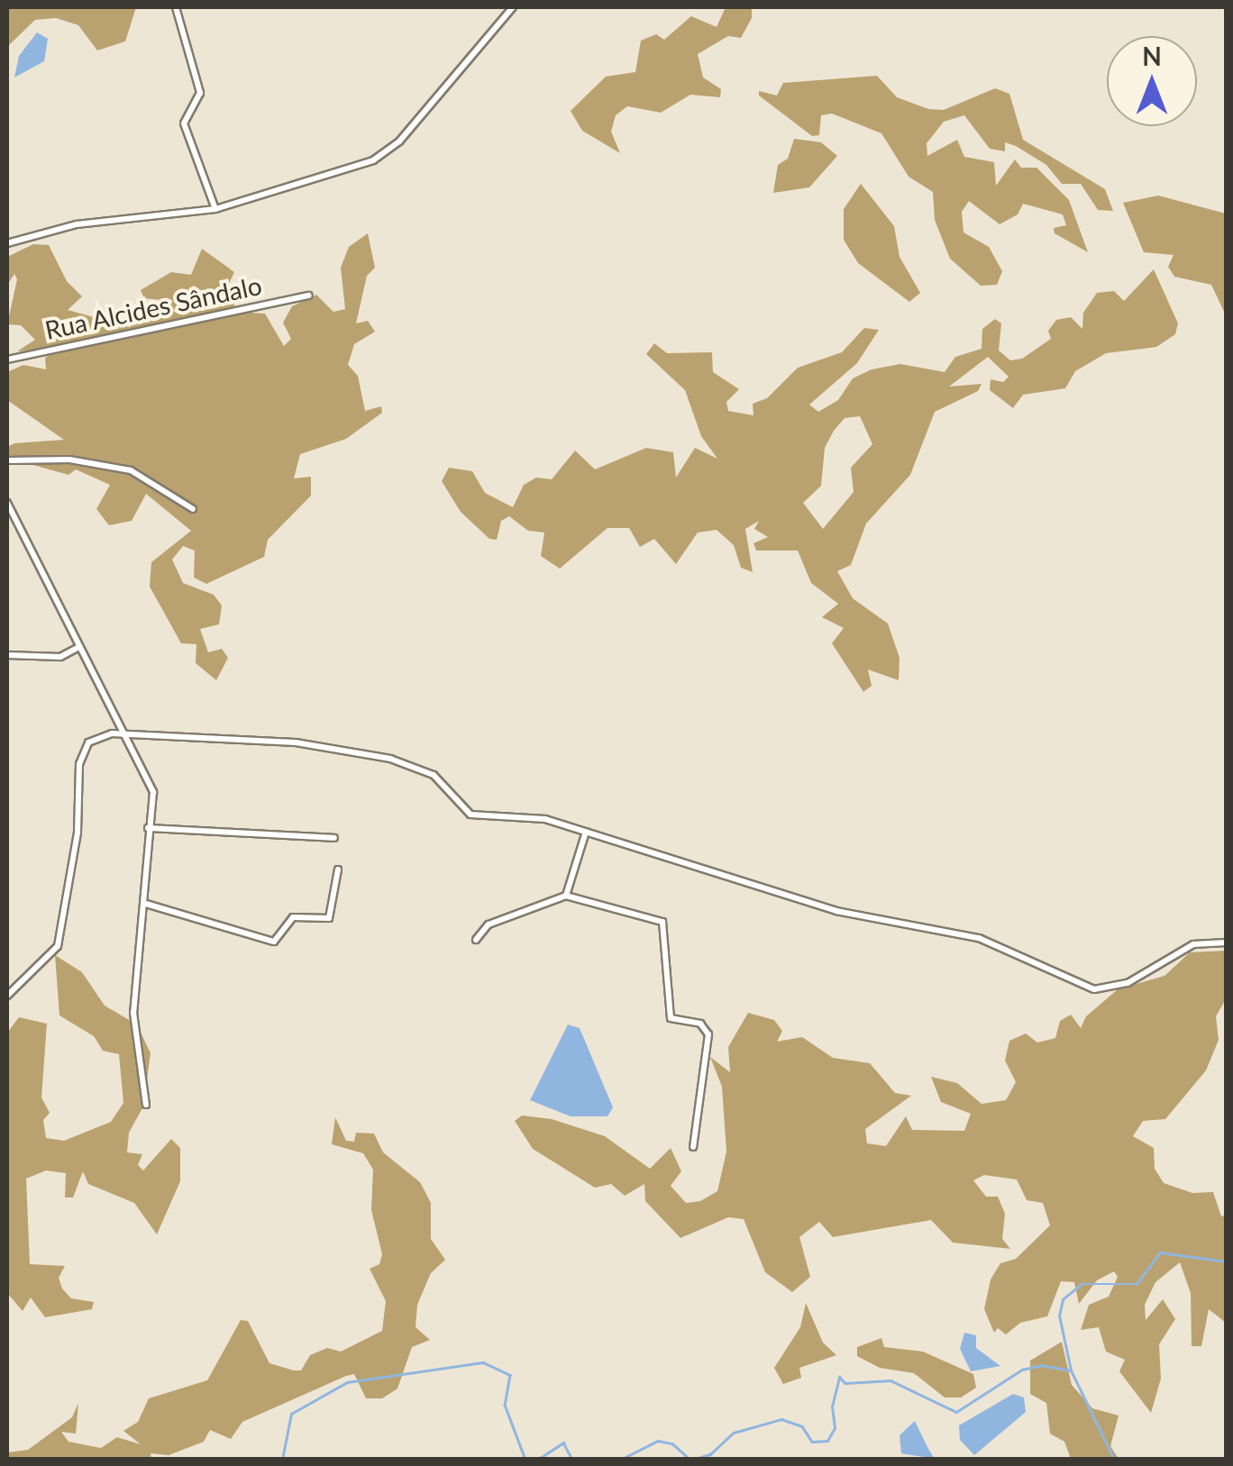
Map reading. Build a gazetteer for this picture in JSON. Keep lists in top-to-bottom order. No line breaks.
{"streets":{"street":["Rua Alcides Sândalo"]},"north":"top"}
